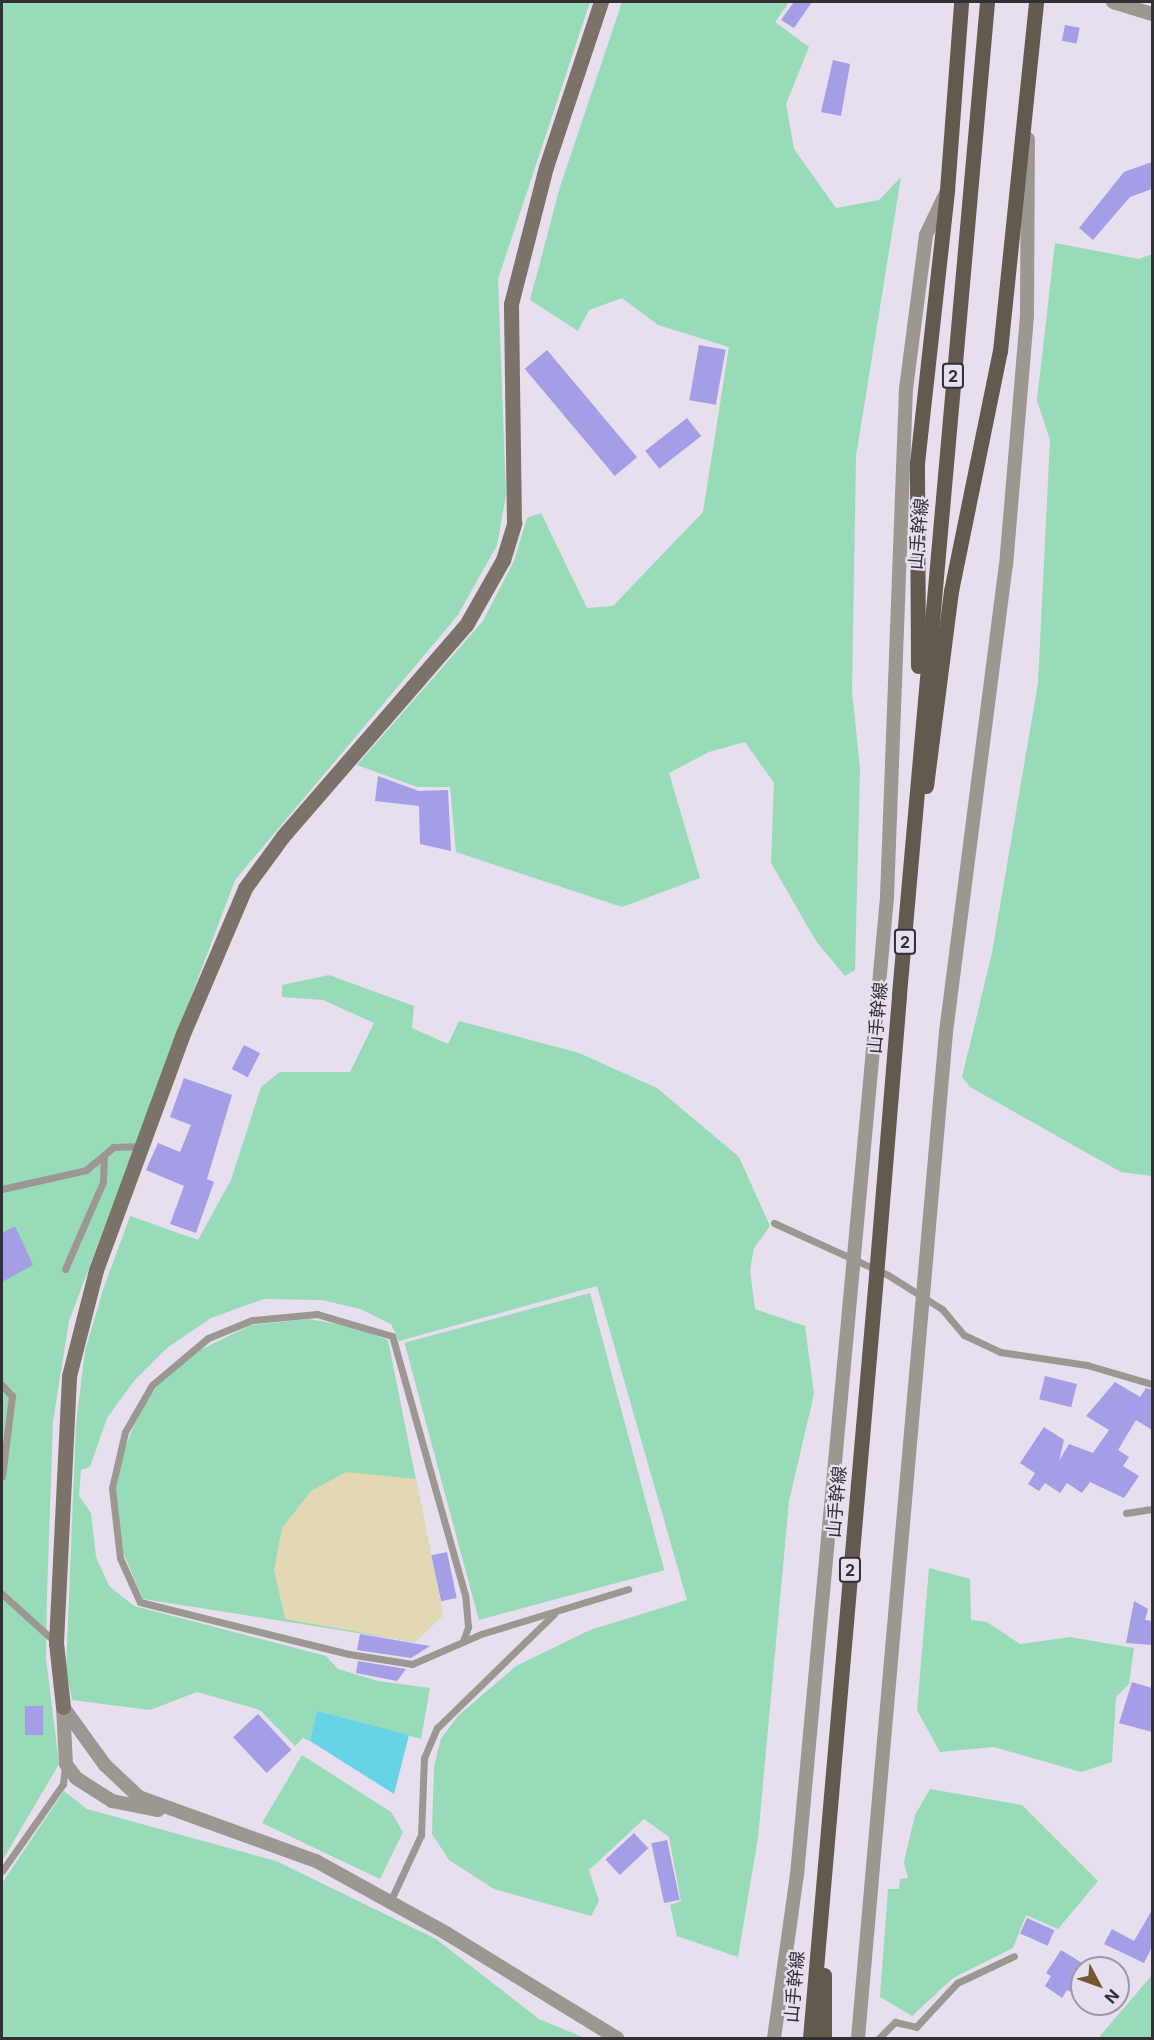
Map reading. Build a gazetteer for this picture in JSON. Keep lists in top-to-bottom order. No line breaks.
{"streets":{"main road":["2","山手幹線"]},"north":"bottom right"}
